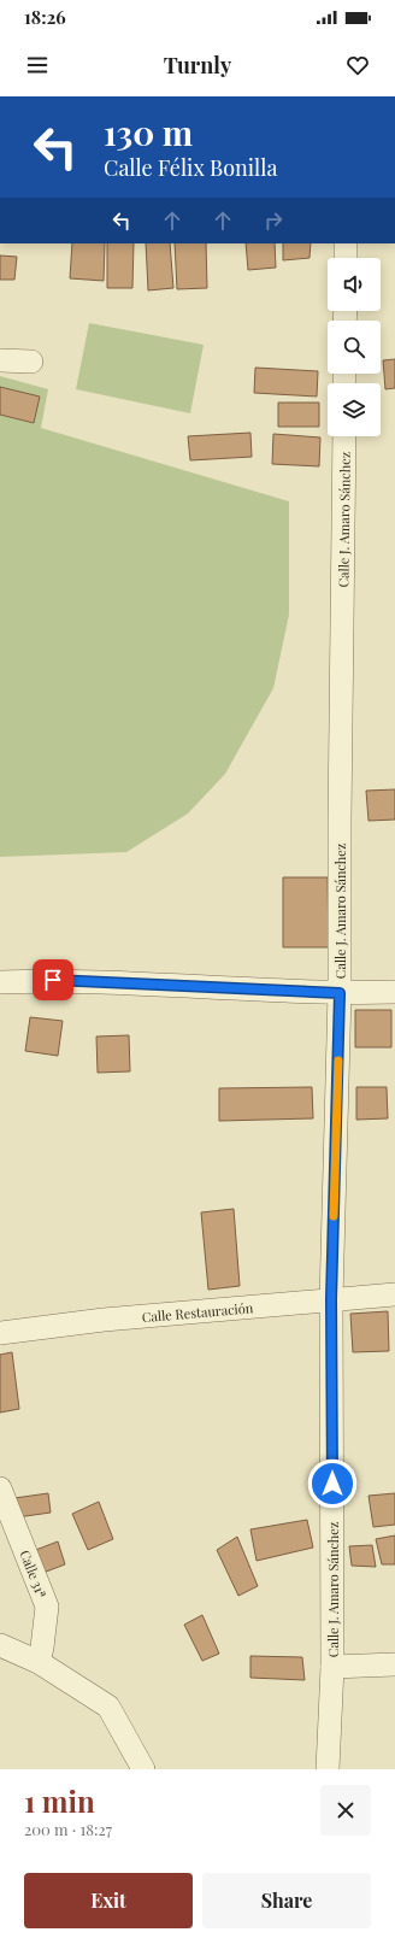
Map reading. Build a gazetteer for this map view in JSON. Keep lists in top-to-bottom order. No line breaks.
{"streets":{"street":["Calle J. Amaro Sánchez","Calle Restauración","Calle 31ª"]},"crossings":[["Calle J. Amaro Sánchez","Calle Restauración"]],"page":{"status":"18:26","header":"Turnly","turn":["130 m","Calle Félix Bonilla"],"heading":["1 min","200 m · 18:27"],"buttons":["Exit","Share"]}}
